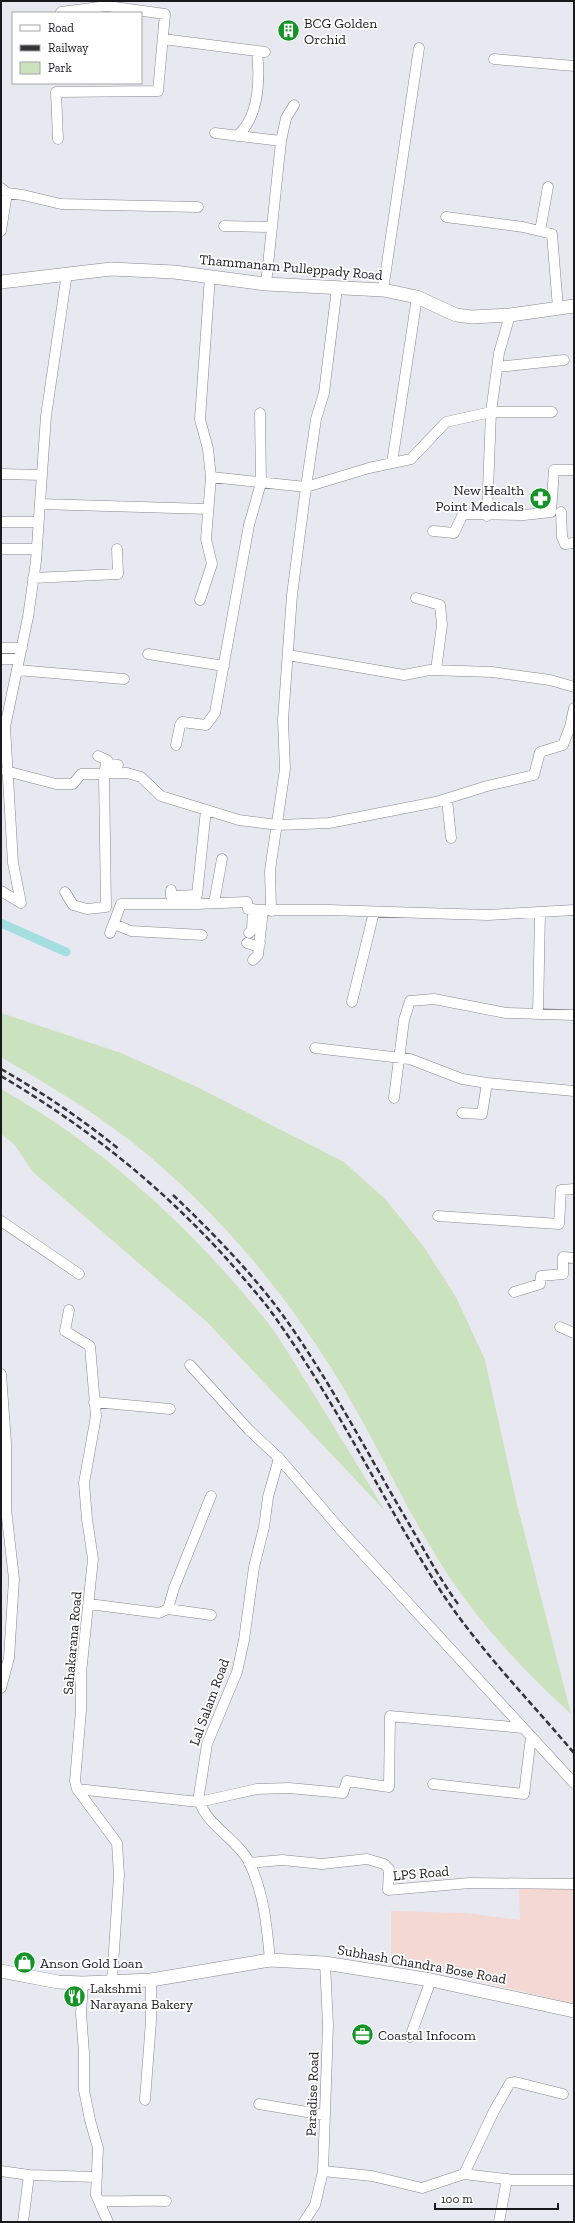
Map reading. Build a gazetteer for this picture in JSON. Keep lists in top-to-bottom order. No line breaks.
{"streets":{"main road":["Thammanam Pulleppady Road","Subhash Chandra Bose Road"],"street":["Sahakarana Road","Lal Salam Road","LPS Road","Paradise Road"]},"crossings":[["Subhash Chandra Bose Road","Paradise Road"]],"places":{"building":["BCG Golden Orchid"],"pharmacy":["New Health Point Medicals"],"shop":["Anson Gold Loan"],"restaurant":["Lakshmi Narayana Bakery"],"office":["Coastal Infocom"]},"legend":["Road","Railway","Park"],"scale_bar":"100 m"}
